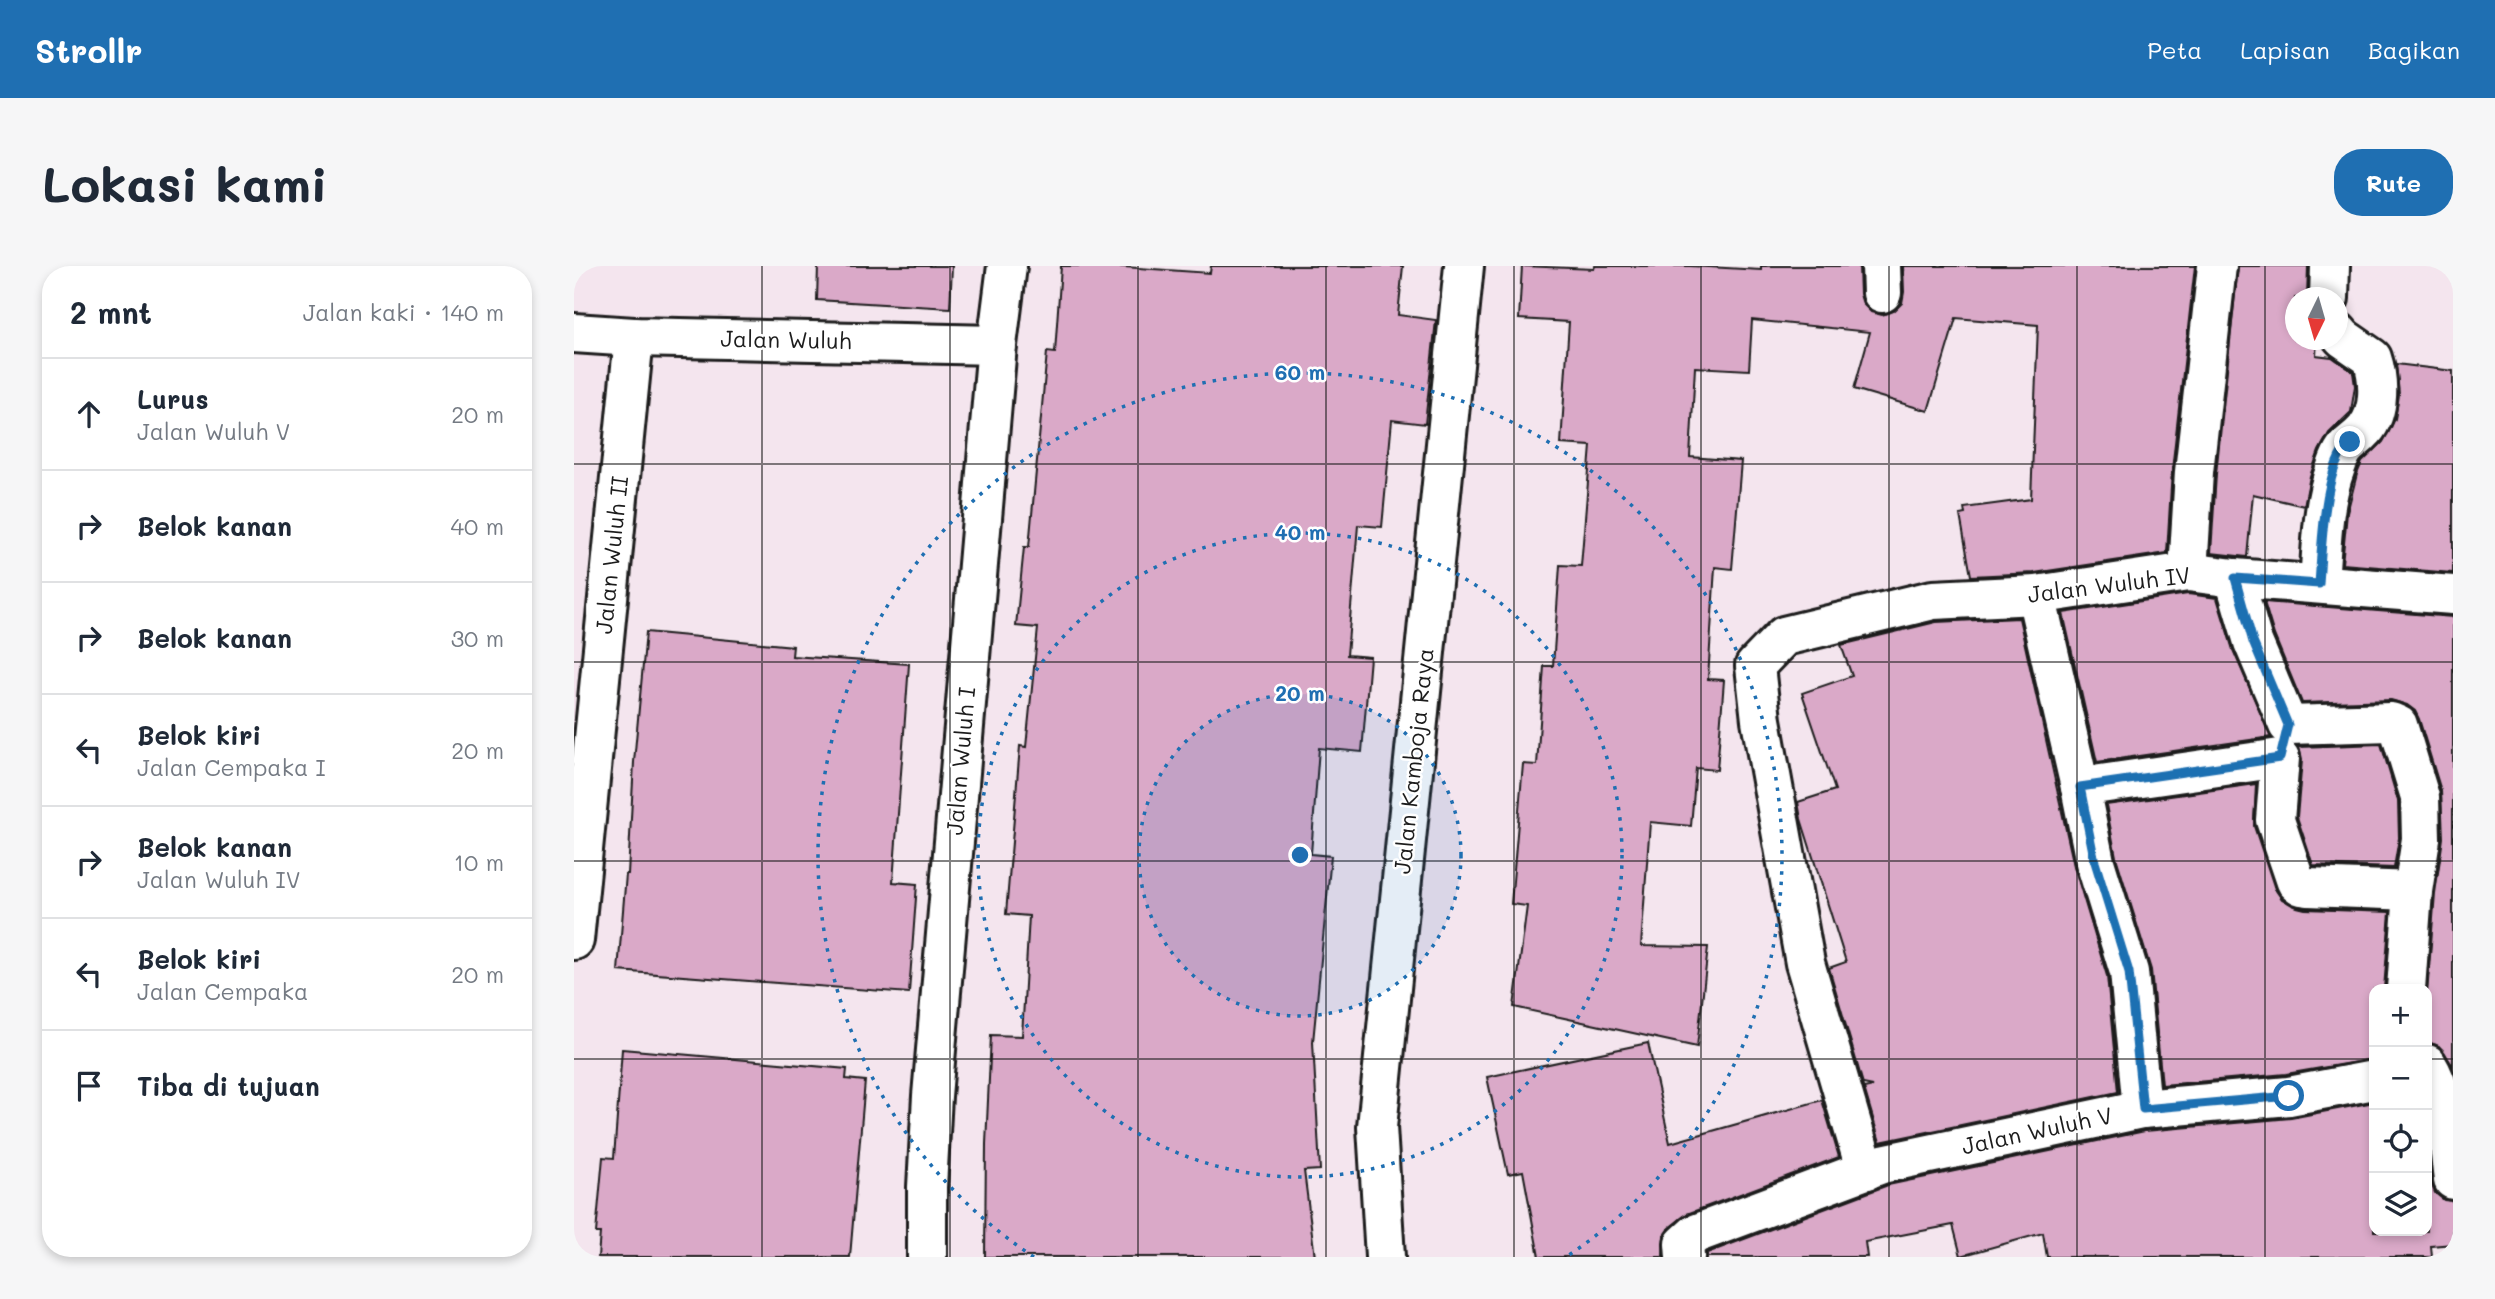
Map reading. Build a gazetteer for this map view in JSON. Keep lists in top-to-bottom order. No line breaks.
{"streets":{"street":["Jalan Wuluh","Jalan Wuluh II","Jalan Wuluh IV","Jalan Wuluh I","Jalan Kamboja Raya","Jalan Wuluh V"]},"crossings":[["Jalan Wuluh","Jalan Wuluh II"],["Jalan Wuluh","Jalan Wuluh I"],["Jalan Wuluh IV","Jalan Wuluh V"]],"north":"bottom","page":{"header":"Strollr","nav":["Peta","Lapisan","Bagikan"],"buttons":"Rute","title":"Lokasi kami","heading":["2 mnt","Jalan kaki · 140 m"],"list":[["Lurus","Jalan Wuluh V","20 m"],["Belok kanan","40 m"],["Belok kanan","30 m"],["Belok kiri","Jalan Cempaka I","20 m"],["Belok kanan","Jalan Wuluh IV","10 m"],["Belok kiri","Jalan Cempaka","20 m"],"Tiba di tujuan"],"map_buttons":["+","−"]},"rings":["60 m","40 m","20 m"]}
